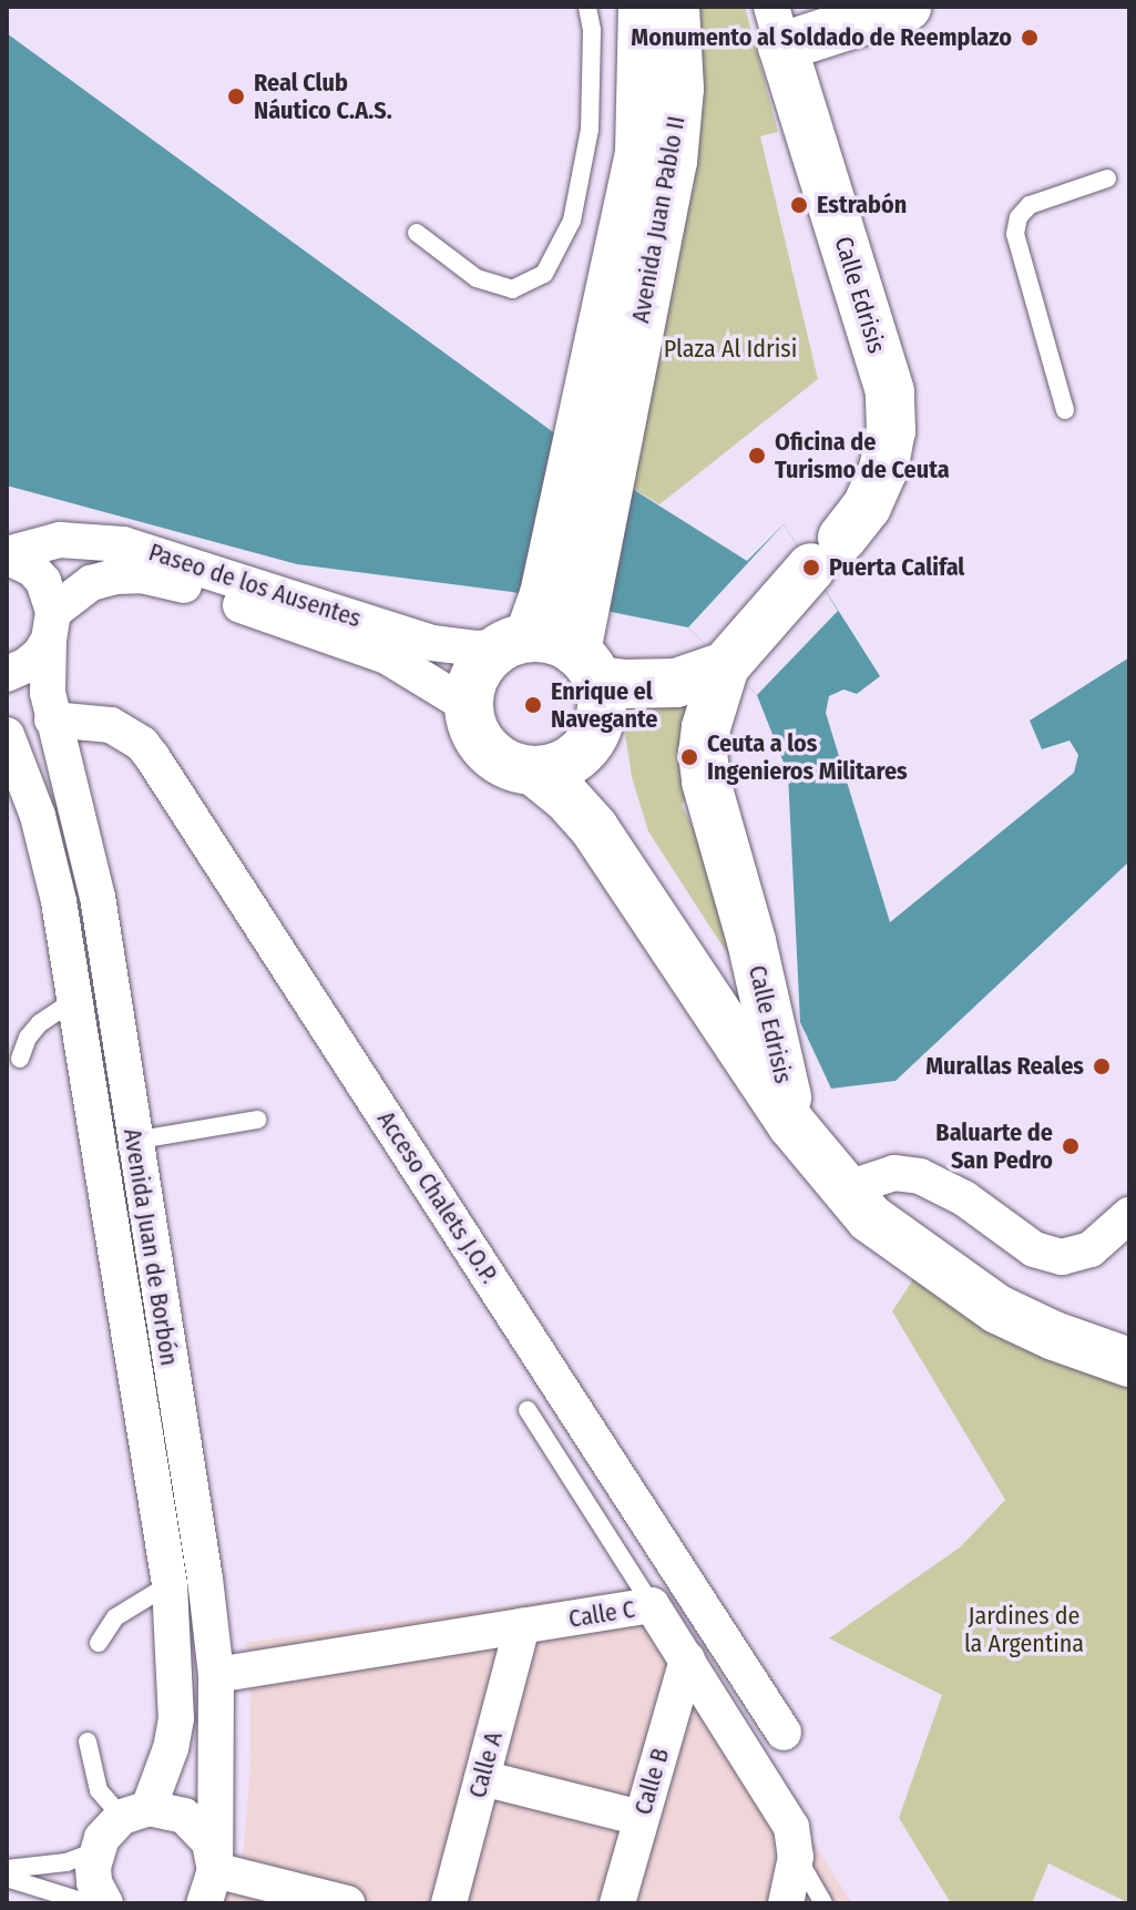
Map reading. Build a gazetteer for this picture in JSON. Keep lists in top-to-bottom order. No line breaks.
{"streets":{"main road":["Avenida Juan Pablo II","Calle Edrisis"],"street":["Paseo de los Ausentes","Acceso Chalets J.O.P.","Avenida Juan de Borbón","Calle C","Calle A","Calle B"]},"crossings":[["Calle Edrisis","Paseo de los Ausentes"],["Paseo de los Ausentes","Avenida Juan de Borbón"],["Acceso Chalets J.O.P.","Avenida Juan de Borbón"],["Avenida Juan de Borbón","Calle C"],["Calle C","Calle A"],["Calle C","Calle B"]],"parks":["Plaza Al Idrisi","Jardines de la Argentina"],"places":["Monumento al Soldado de Reemplazo","Real Club Náutico C.A.S.","Estrabón","Oficina de Turismo de Ceuta","Puerta Califal","Enrique el Navegante","Ceuta a los Ingenieros Militares","Murallas Reales","Baluarte de San Pedro"]}
